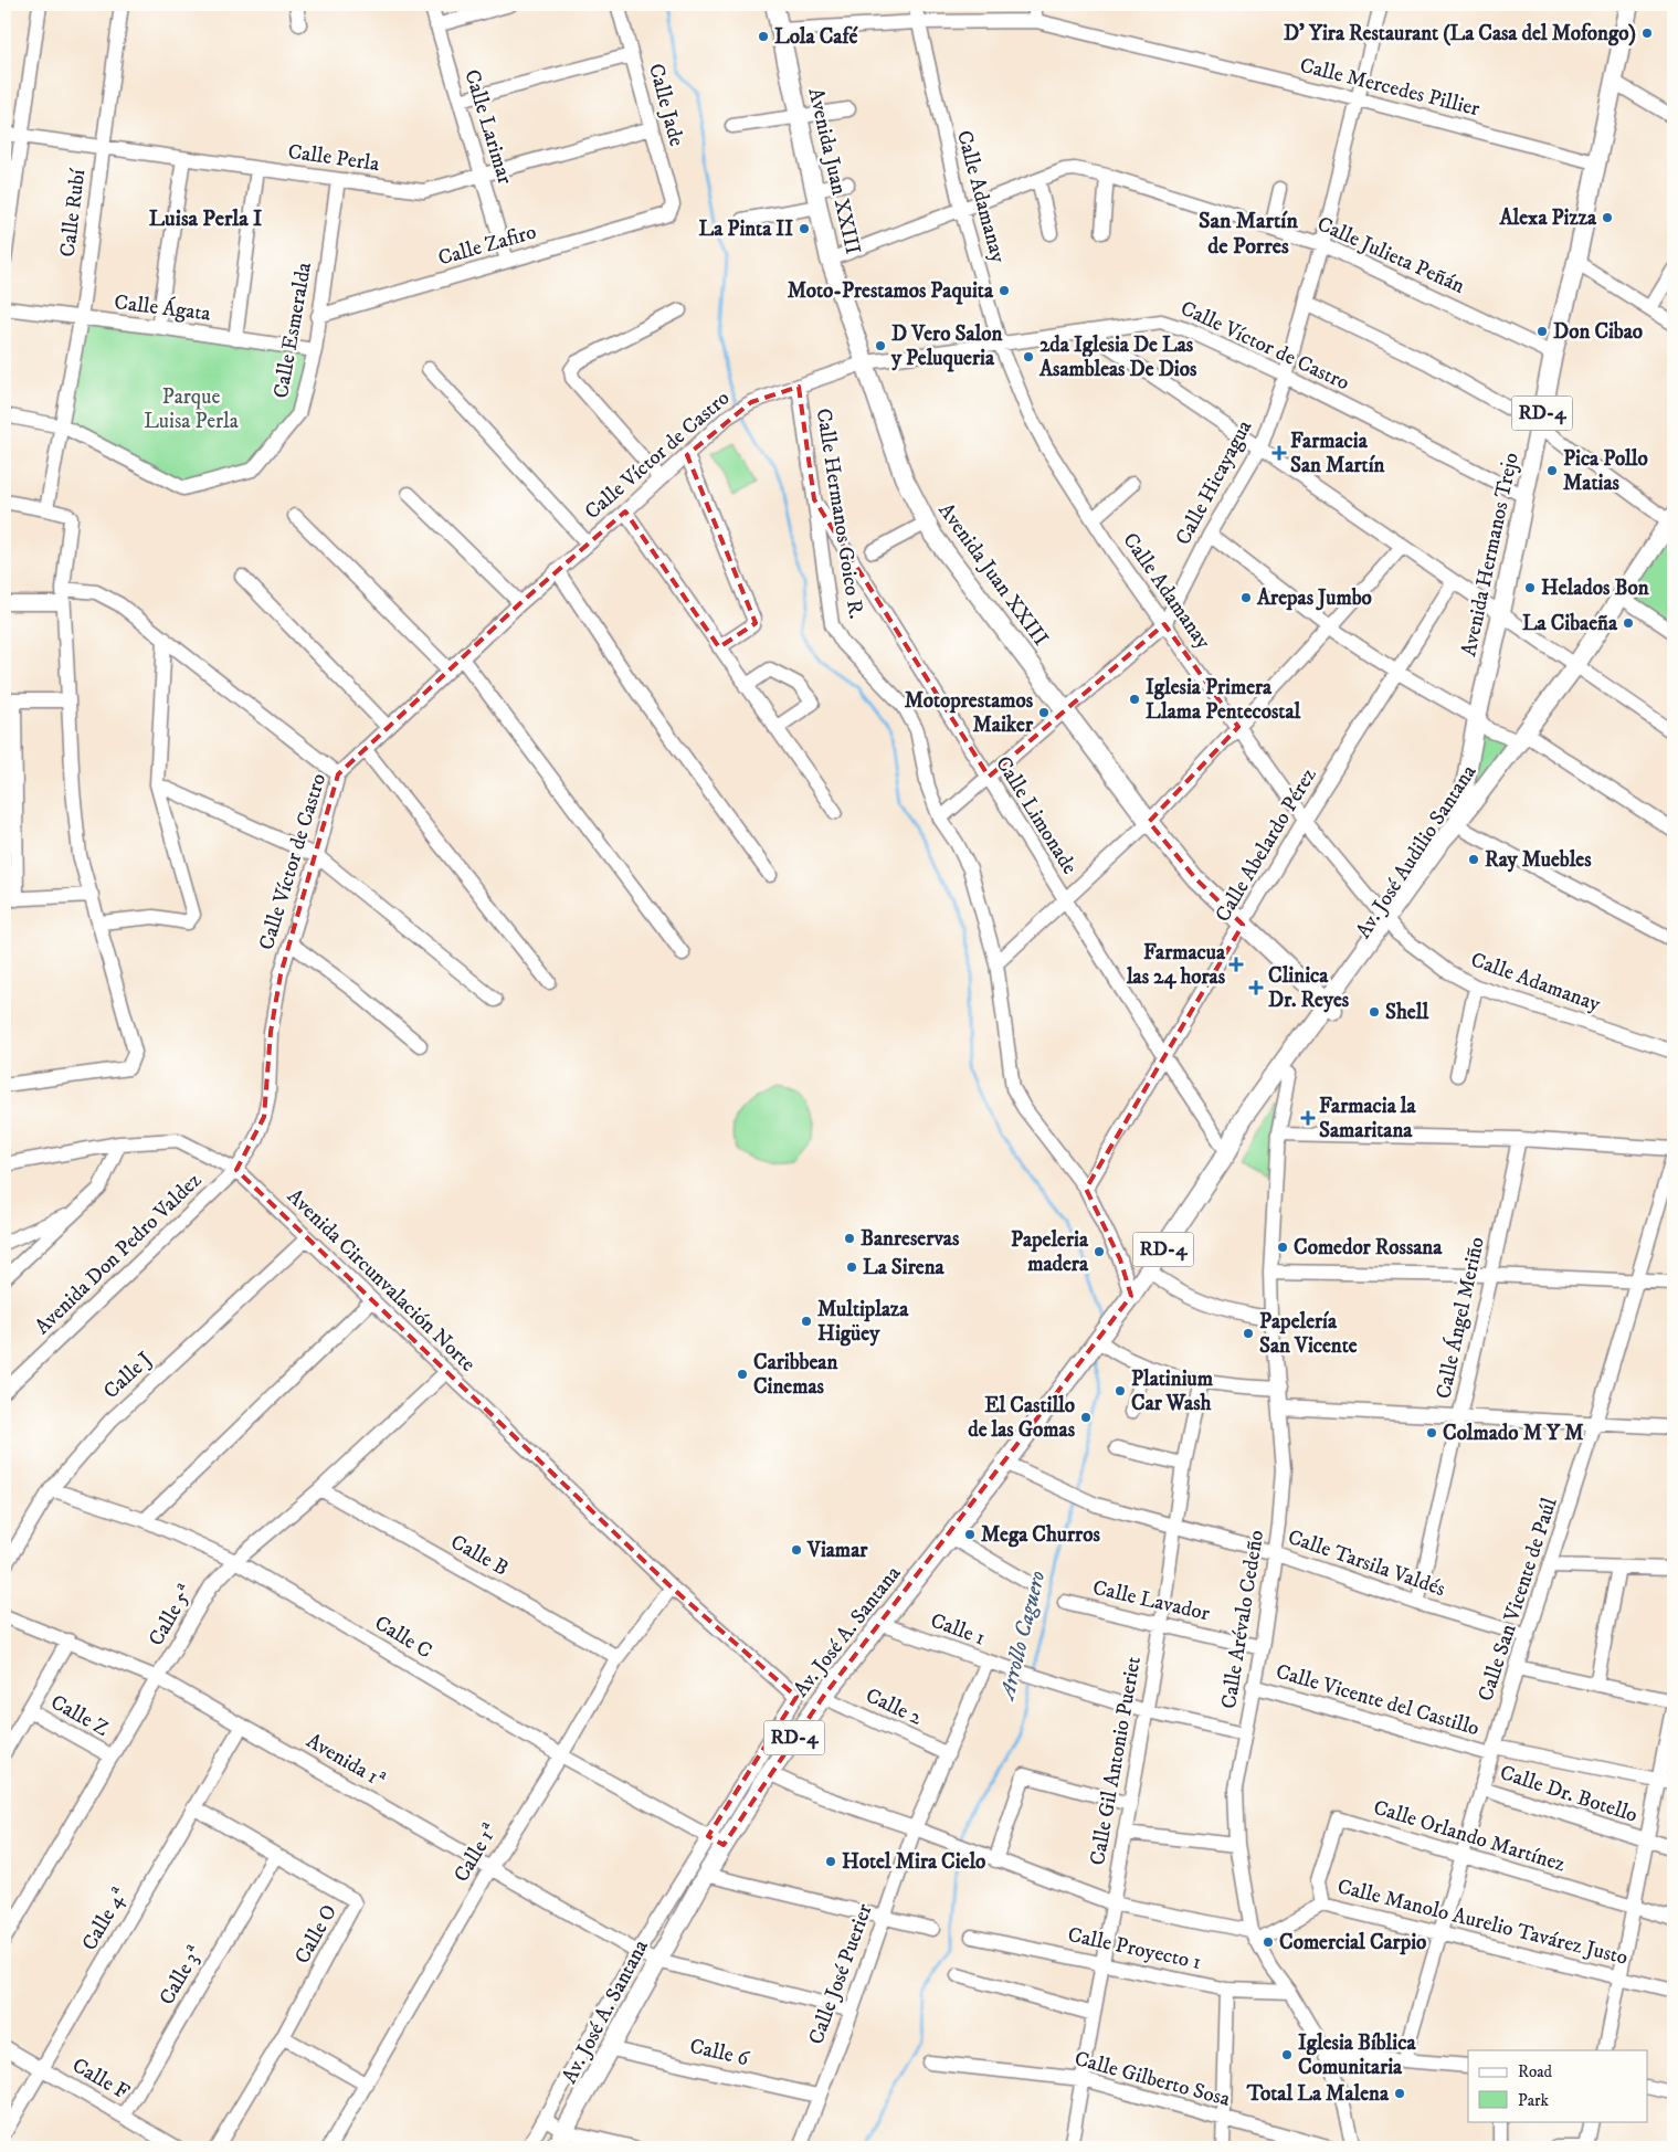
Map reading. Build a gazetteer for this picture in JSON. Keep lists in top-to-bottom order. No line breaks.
{"streets":{"main road":["Avenida Juan XXIII","RD-4","Avenida Hermanos Trejo","Av. José Audilio Santana","Av. José A. Santana"],"street":["Calle Mercedes Pillier","Calle Jade","Calle Larimar","Calle Perla","Calle Adamanay","Calle Rubí","Calle Zafiro","Calle Julieta Peñán","Calle Ágata","Calle Esmeralda","Calle Víctor de Castro","Calle Hicayagua","Calle Hermanos Goico R.","Calle Limonade","Calle Abelardo Pérez","Avenida Don Pedro Valdez","Avenida Circunvalación Norte","Calle Ángel Meriño","Calle J","Calle B","Calle Tarsila Valdés","Calle San Vicente de Paúl","Calle Lavador","Calle 5ª","Calle Arévalo Cedeño","Calle 1","Calle C","Calle Vicente del Castillo","Calle 2","Calle Z","Avenida 1ª","Calle Gil Antonio Pueriet","Calle Dr. Botello","Calle Orlando Martínez","Calle 1ª","Calle 4ª","Calle Manolo Aurelio Tavárez Justo","Calle O","Calle Proyecto 1","Calle José Puerier","Calle 3ª","Calle 6","Calle F","Calle Gilberto Sosa"]},"crossings":[["Calle Mercedes Pillier","Avenida Juan XXIII"],["Calle Mercedes Pillier","Calle Adamanay"],["Calle Mercedes Pillier","Calle Hicayagua"],["Calle Mercedes Pillier","Avenida Hermanos Trejo"],["Calle Jade","Calle Perla"],["Calle Jade","Calle Zafiro"],["Calle Larimar","Calle Perla"],["Calle Larimar","Calle Zafiro"],["Calle Perla","Calle Rubí"],["Calle Perla","Calle Esmeralda"],["Avenida Juan XXIII","Calle Julieta Peñán"],["Avenida Juan XXIII","Calle Víctor de Castro"],["Avenida Juan XXIII","RD-4"],["Avenida Juan XXIII","Calle Hicayagua"],["Avenida Juan XXIII","Calle Abelardo Pérez"],["Calle Adamanay","Calle Julieta Peñán"],["Calle Adamanay","Calle Víctor de Castro"],["Calle Adamanay","RD-4"],["Calle Adamanay","Calle Hicayagua"],["Calle Adamanay","Calle Abelardo Pérez"],["Calle Rubí","Calle Ágata"],["Calle Rubí","Calle Esmeralda"],["Calle Zafiro","Calle Esmeralda"],["Calle Julieta Peñán","Calle Hicayagua"],["Calle Julieta Peñán","Avenida Hermanos Trejo"],["Calle Ágata","Calle Esmeralda"],["Calle Víctor de Castro","Calle Hicayagua"],["Calle Víctor de Castro","Calle Hermanos Goico R."],["Calle Víctor de Castro","Avenida Hermanos Trejo"],["Calle Víctor de Castro","Avenida Don Pedro Valdez"],["Calle Víctor de Castro","Avenida Circunvalación Norte"],["RD-4","Calle Hermanos Goico R."],["RD-4","Avenida Hermanos Trejo"],["RD-4","Calle Limonade"],["RD-4","Av. José Audilio Santana"],["RD-4","Calle Arévalo Cedeño"],["RD-4","Av. José A. Santana"],["Calle Hicayagua","Calle Hermanos Goico R."],["Calle Hicayagua","Calle Limonade"],["Calle Hermanos Goico R.","Calle Limonade"],["Calle Hermanos Goico R.","Calle Abelardo Pérez"],["Avenida Hermanos Trejo","Av. José Audilio Santana"],["Calle Limonade","Calle Abelardo Pérez"],["Avenida Don Pedro Valdez","Avenida Circunvalación Norte"],["Avenida Circunvalación Norte","Calle J"],["Avenida Circunvalación Norte","Calle 5ª"],["Avenida Circunvalación Norte","Calle C"],["Avenida Circunvalación Norte","Calle 1ª"],["Calle Ángel Meriño","Calle Tarsila Valdés"],["Calle J","Calle C"],["Calle B","Calle 5ª"],["Calle B","Calle 1ª"],["Calle Tarsila Valdés","Calle San Vicente de Paúl"],["Calle Tarsila Valdés","Calle Arévalo Cedeño"],["Calle Tarsila Valdés","Av. José A. Santana"],["Calle Tarsila Valdés","Calle Gil Antonio Pueriet"],["Calle San Vicente de Paúl","Calle Vicente del Castillo"],["Calle San Vicente de Paúl","Calle Dr. Botello"],["Calle San Vicente de Paúl","Calle Orlando Martínez"],["Calle San Vicente de Paúl","Calle Manolo Aurelio Tavárez Justo"],["Calle Lavador","Calle Arévalo Cedeño"],["Calle Lavador","Calle Gil Antonio Pueriet"],["Calle 5ª","Calle C"],["Calle 5ª","Calle Z"],["Calle 5ª","Avenida 1ª"],["Calle Arévalo Cedeño","Calle 1"],["Calle Arévalo Cedeño","Calle Vicente del Castillo"],["Calle Arévalo Cedeño","Calle Manolo Aurelio Tavárez Justo"],["Calle Arévalo Cedeño","Calle Proyecto 1"],["Calle 1","Av. José A. Santana"],["Calle 1","Calle Gil Antonio Pueriet"],["Calle 1","Calle José Puerier"],["Av. José A. Santana","Calle C"],["Av. José A. Santana","Calle 2"],["Av. José A. Santana","Avenida 1ª"],["Av. José A. Santana","Calle 6"],["Calle C","Calle 1ª"],["Calle 2","Calle José Puerier"],["Avenida 1ª","Calle 1ª"],["Avenida 1ª","Calle 4ª"],["Avenida 1ª","Calle José Puerier"],["Calle Gil Antonio Pueriet","Calle Proyecto 1"],["Calle Gil Antonio Pueriet","Calle Gilberto Sosa"],["Calle Orlando Martínez","Calle Manolo Aurelio Tavárez Justo"],["Calle 4ª","Calle O"],["Calle 4ª","Calle F"],["Calle O","Calle 3ª"],["Calle José Puerier","Calle 6"],["Calle 3ª","Calle F"]],"districts":["Luisa Perla I","San Martín de Porres"],"water":["Arrollo Caguero"],"parks":["Parque Luisa Perla"],"places":{"other":["D' Yira Restaurant (La Casa del Mofongo)","Lola Café","Alexa Pizza","La Pinta II","Moto-Prestamos Paquita","Don Cibao","D Vero Salon y Peluqueria","2da Iglesia De Las Asambleas De Dios","Pica Pollo Matias","Helados Bon","Arepas Jumbo","La Cibaeña","Iglesia Primera Llama Pentecostal","Motoprestamos Maiker","Ray Muebles","Shell","Banreservas","Comedor Rossana","Papeleria madera","La Sirena","Multiplaza Higüey","Papelería San Vicente","Caribbean Cinemas","Platinium Car Wash","El Castillo de las Gomas","Colmado M Y M","Mega Churros","Viamar","Hotel Mira Cielo","Comercial Carpio","Iglesia Bíblica Comunitaria","Total La Malena"],"health":["Farmacia San Martín","Farmacua las 24 horas","Clinica Dr. Reyes","Farmacia la Samaritana"]},"legend":["Road","Park"]}
